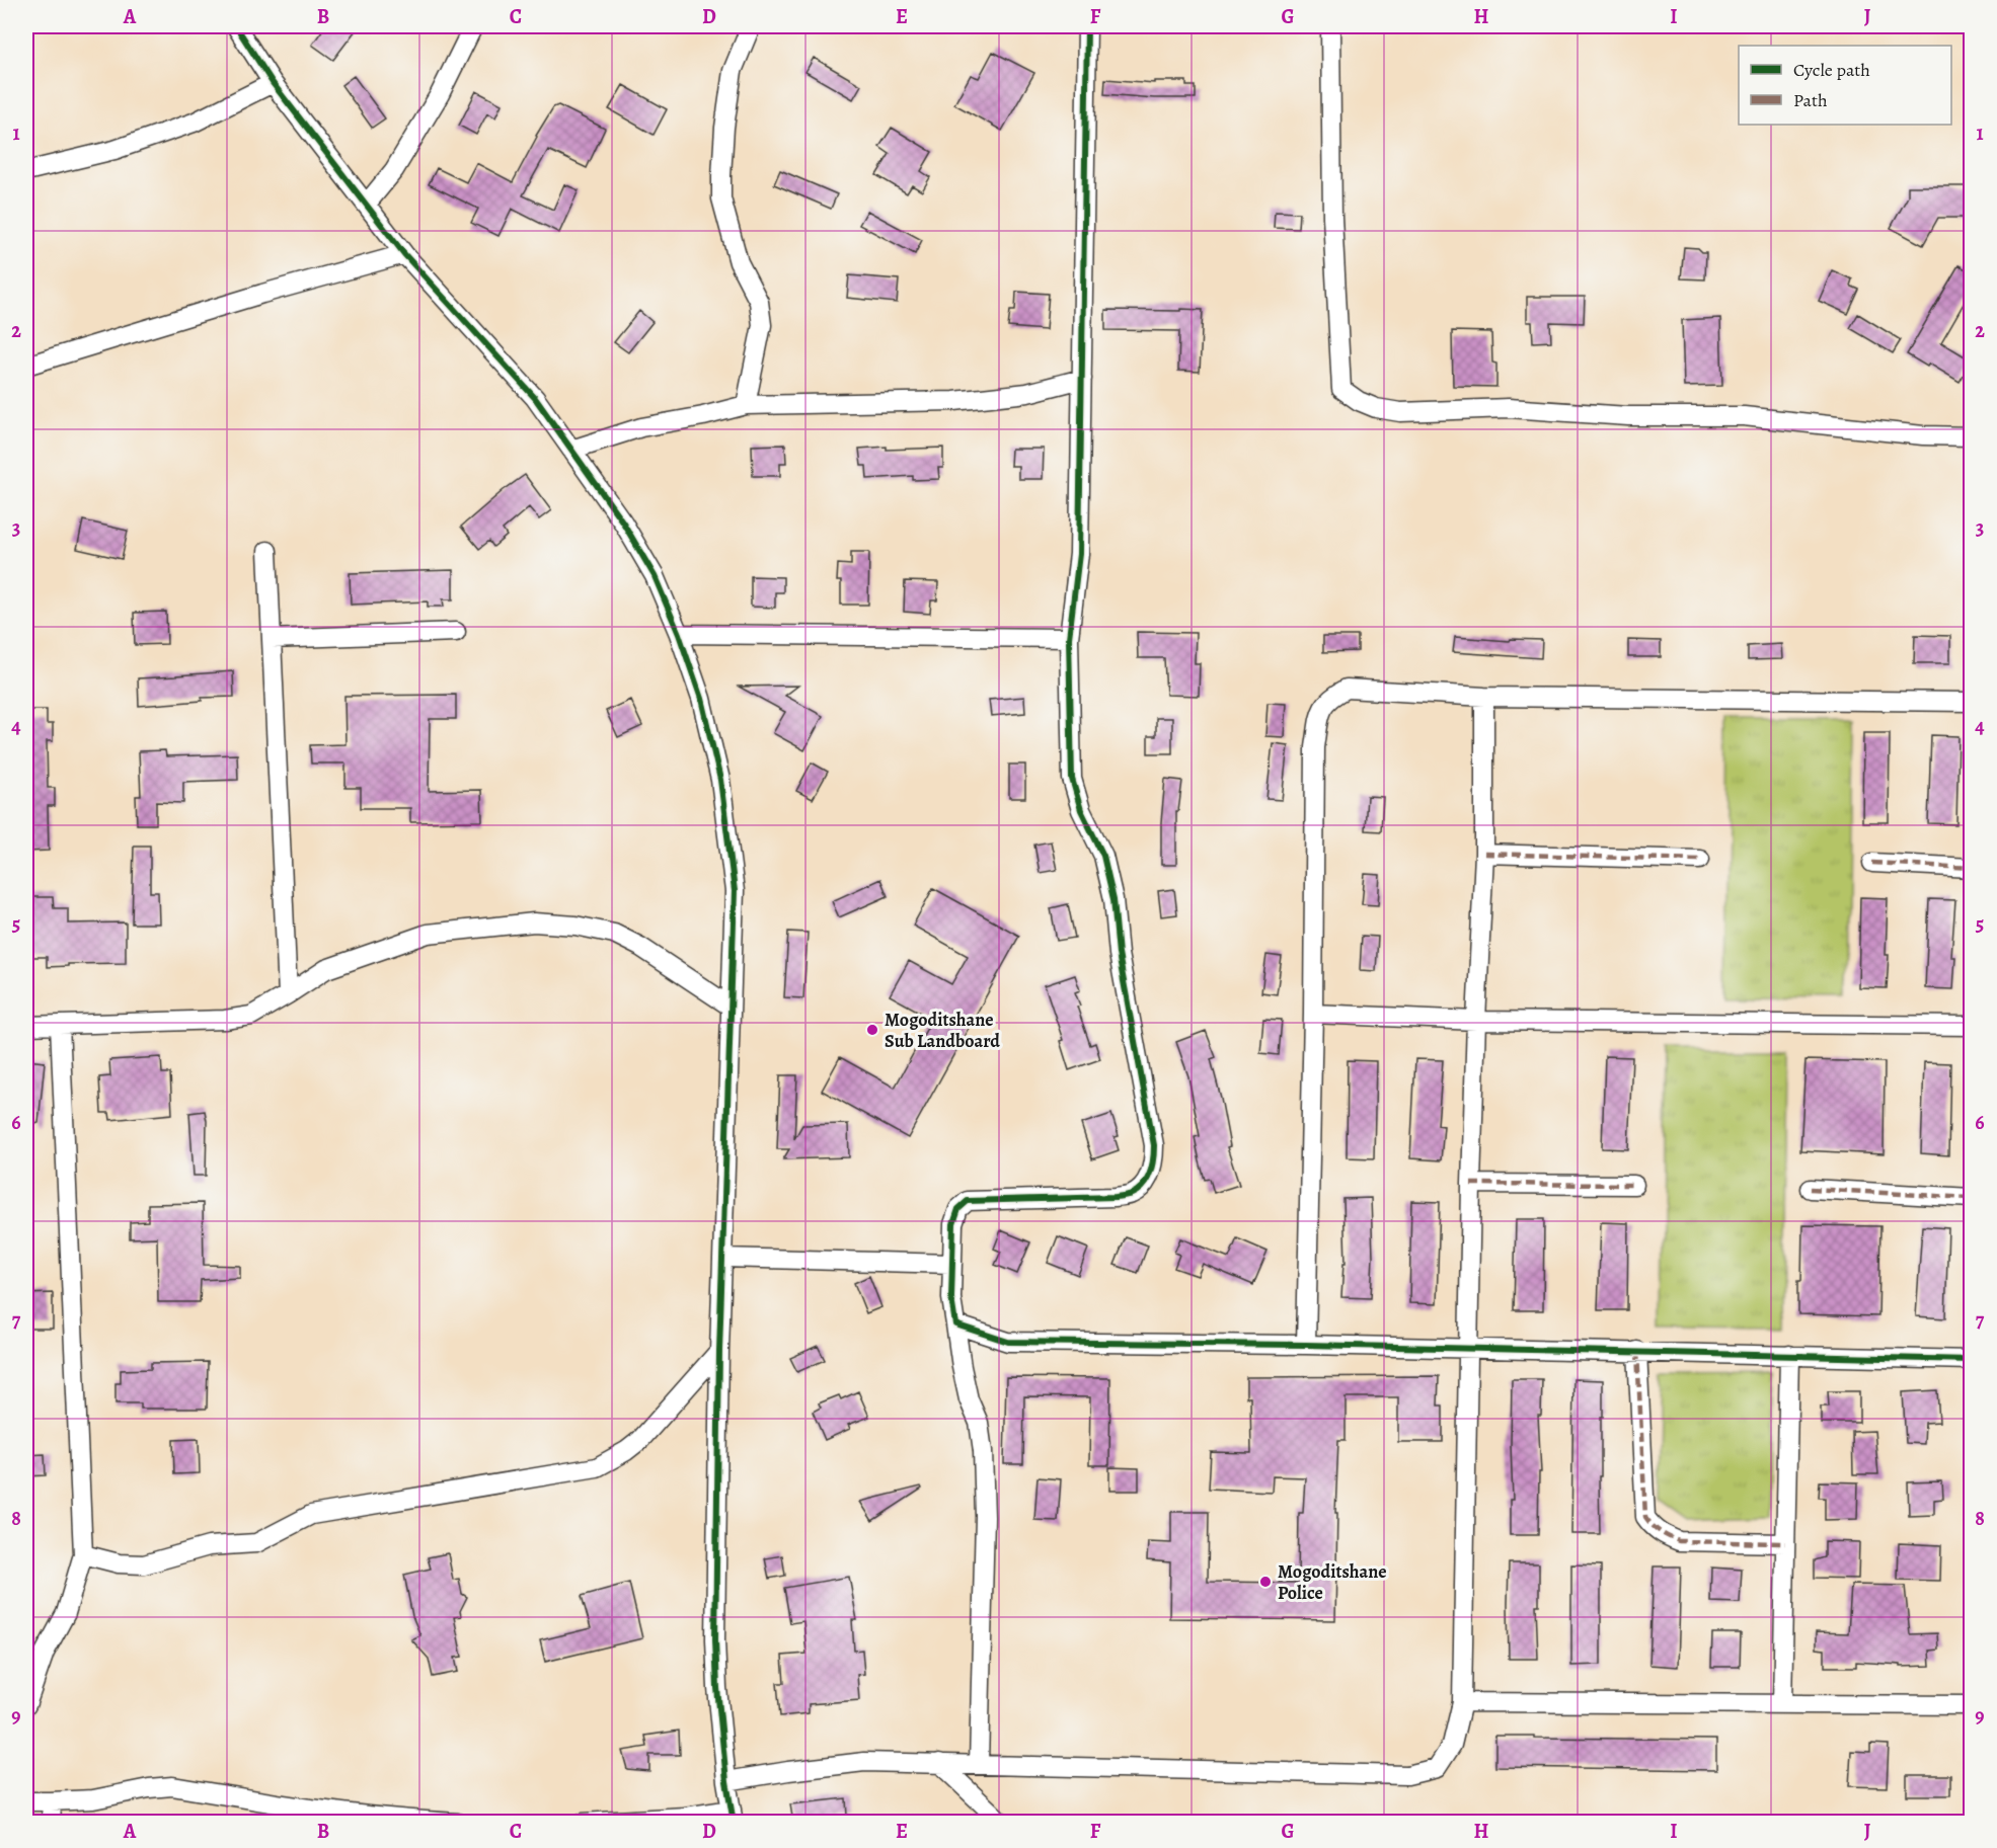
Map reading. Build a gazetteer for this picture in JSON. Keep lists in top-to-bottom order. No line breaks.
{"places":["Mogoditshane Sub Landboard","Mogoditshane Police"],"legend":["Cycle path","Path"],"grid":{"columns":["A","B","C","D","E","F","G","H","I","J"],"rows":["1","2","3","4","5","6","7","8","9"]}}
